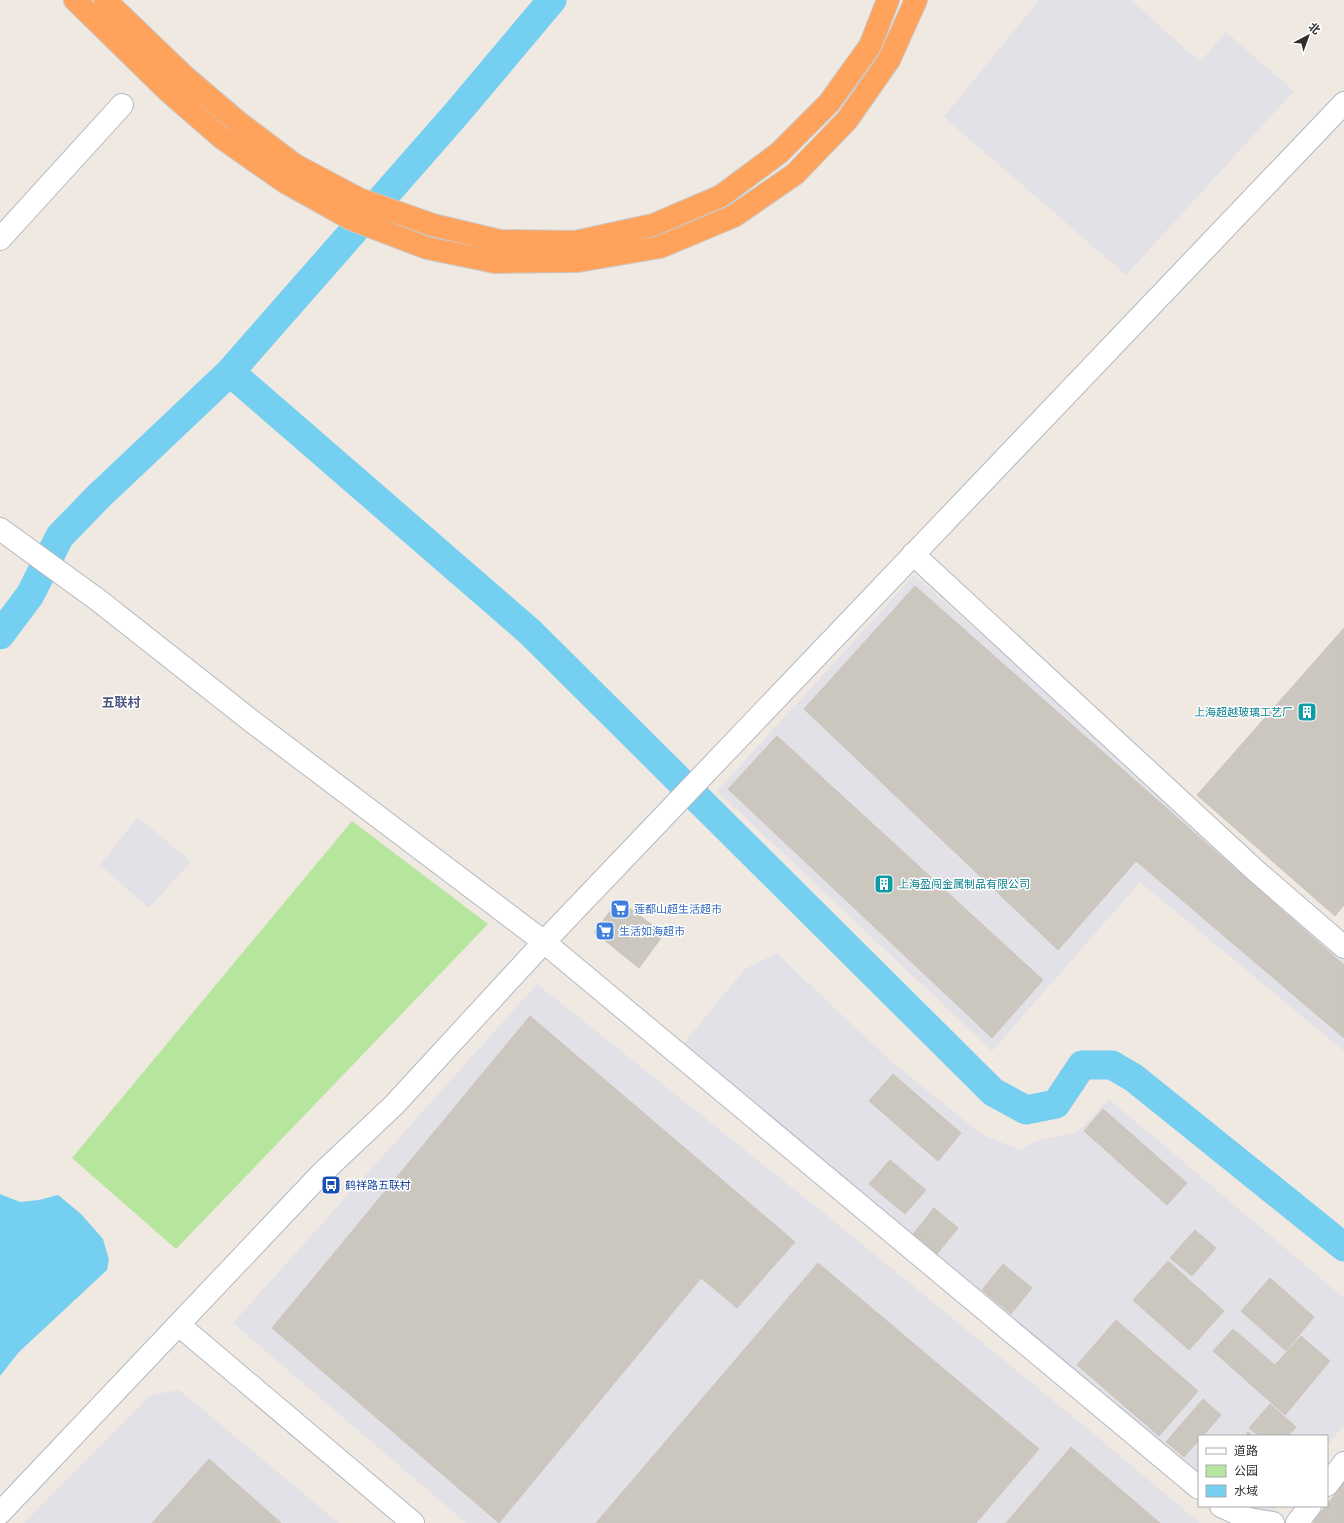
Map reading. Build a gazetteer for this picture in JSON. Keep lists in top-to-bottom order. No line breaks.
{"districts":["五联村"],"places":{"building":["上海超越玻璃工艺厂","上海盈闯金属制品有限公司"],"supermarket":["莲都山超生活超市","生活如海超市"],"bus stop":["鹤祥路五联村"]},"legend":["道路","公园","水域"],"north":"top right"}
